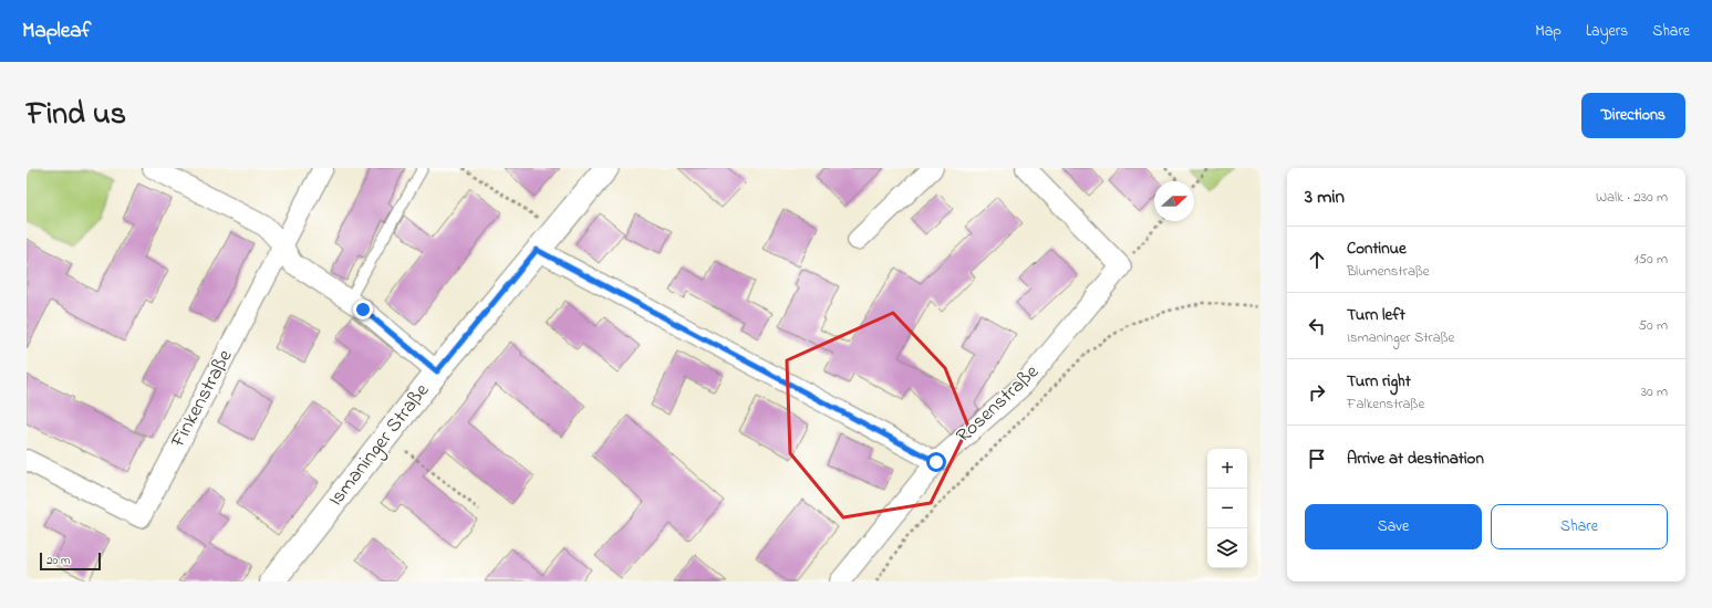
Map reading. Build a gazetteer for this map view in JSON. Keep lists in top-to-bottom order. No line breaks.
{"streets":{"main road":["Ismaninger Straße"],"street":["Finkenstraße","Rosenstraße"]},"scale_bar":"20 m","north":"right","page":{"header":"Mapleaf","nav":["Map","Layers","Share"],"title":"Find us","buttons":["Directions",["Save","Share"]],"heading":["3 min","Walk · 230 m"],"list":[["Continue","Blumenstraße","150 m"],["Turn left","Ismaninger Straße","50 m"],["Turn right","Falkenstraße","30 m"],"Arrive at destination"],"map_buttons":["+","−"],"scale":"20 m"}}
